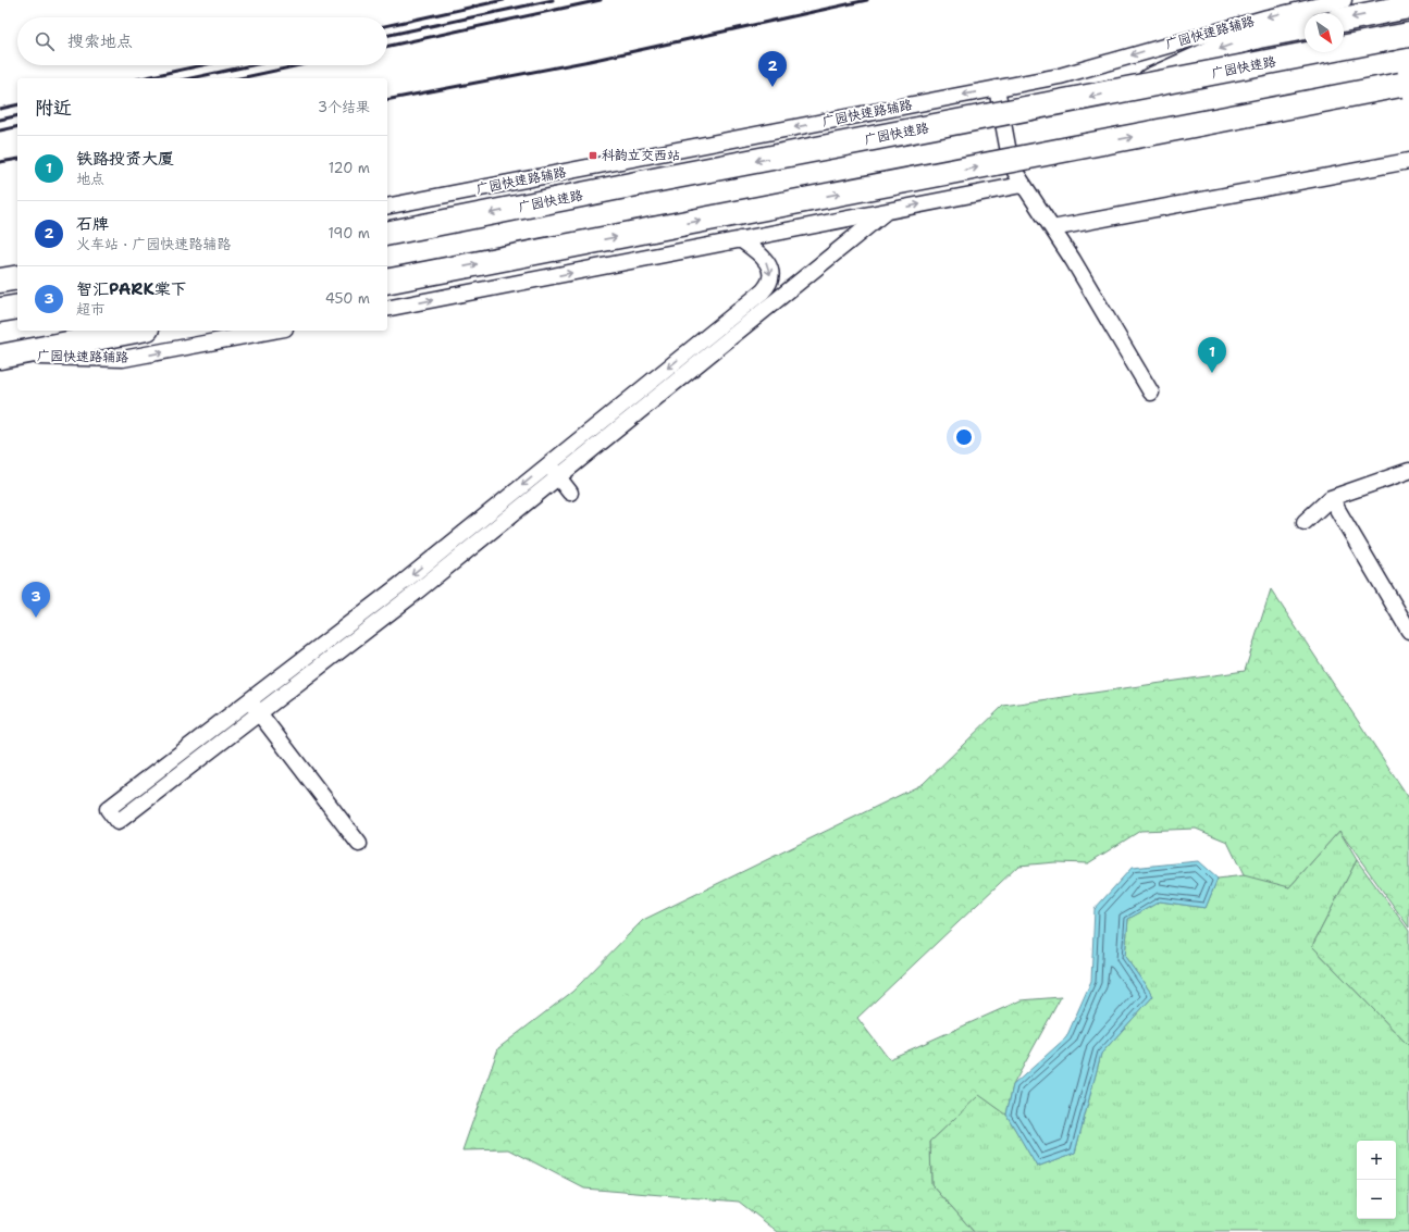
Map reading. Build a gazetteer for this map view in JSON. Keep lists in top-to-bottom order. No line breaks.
{"streets":{"highway":["广园快速路"],"street":["广园快速路辅路"]},"places":{"transit":["科韵立交西站"]},"north":"bottom right","page":{"search":"搜索地点","pins":["2","1","3"],"heading":["附近","3个结果"],"list":[{"mark":"1","name":"铁路投资大厦","note":"地点","value":"120 m"},{"mark":"2","name":"石牌","note":"火车站 · 广园快速路辅路","value":"190 m"},{"mark":"3","name":"智汇PARK棠下","note":"超市","value":"450 m"}],"map_buttons":["+","−"]}}
